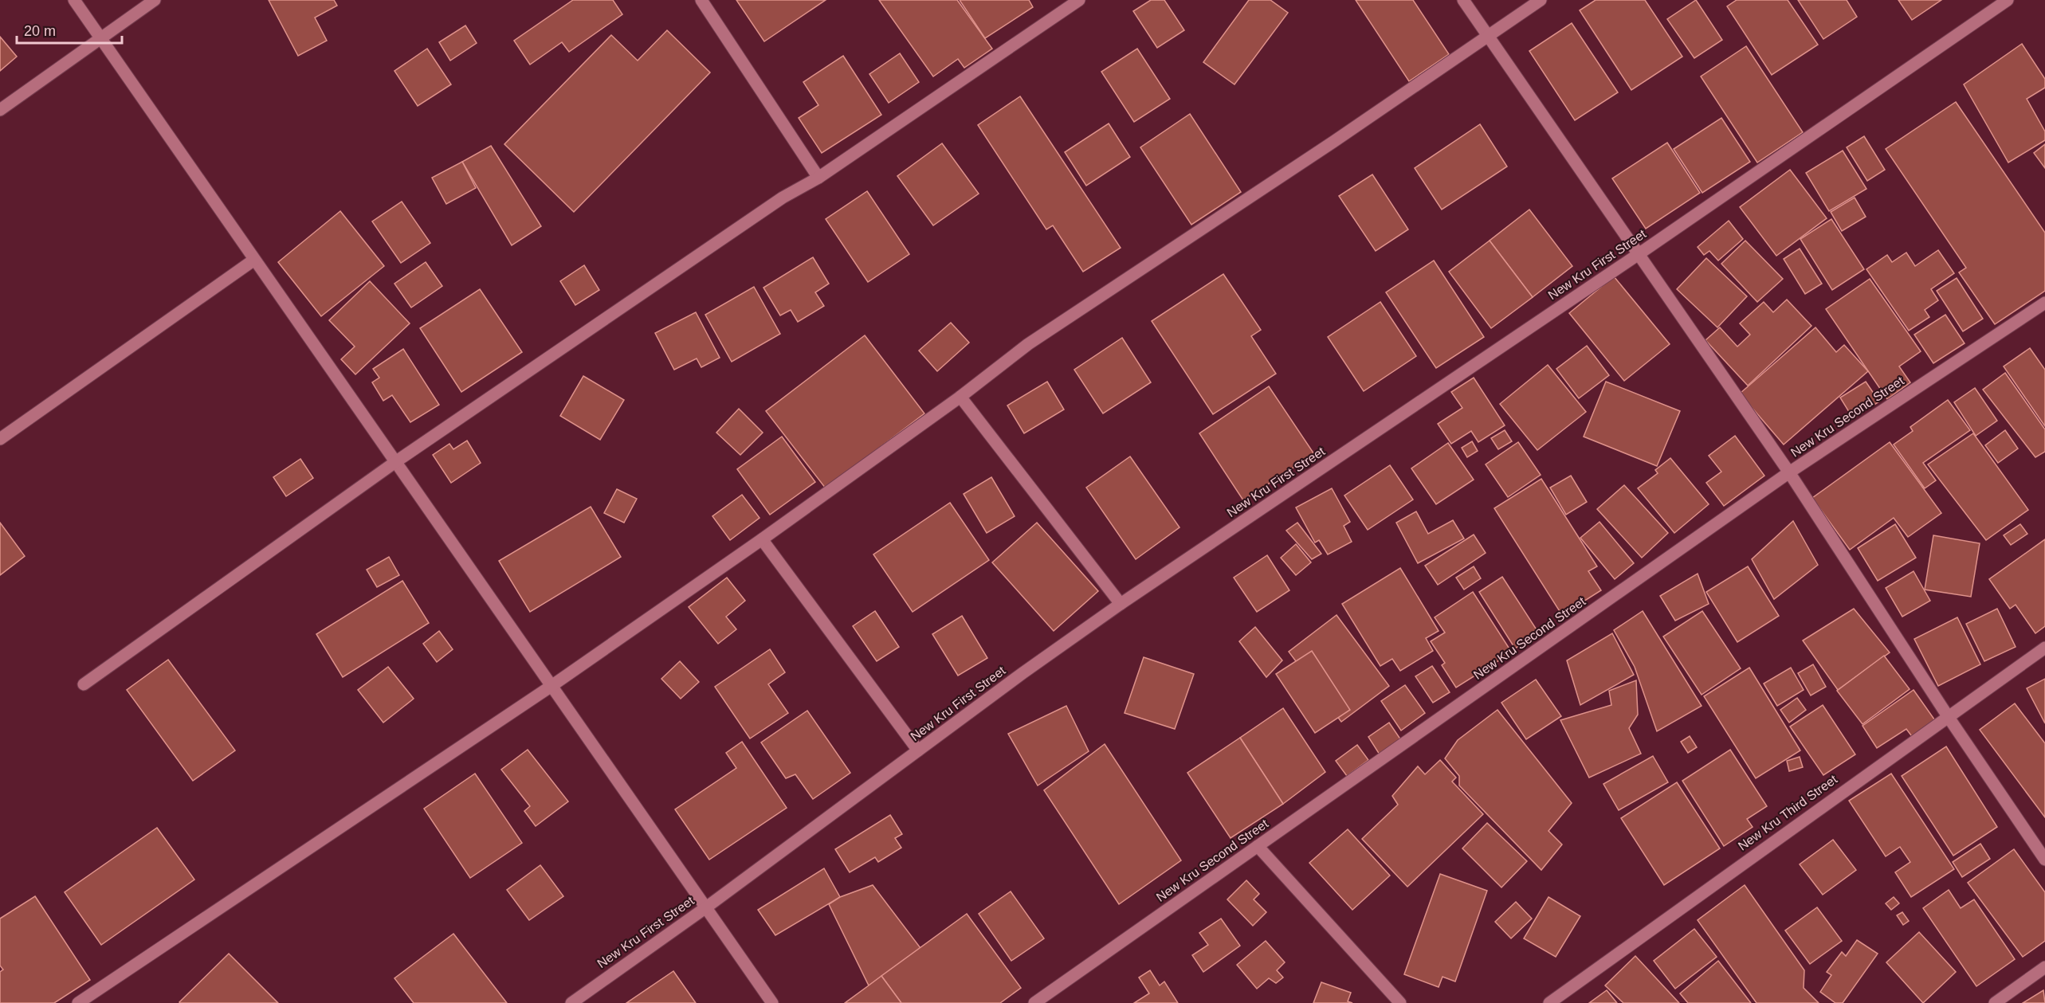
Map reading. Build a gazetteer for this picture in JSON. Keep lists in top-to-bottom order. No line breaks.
{"streets":{"street":["New Kru First Street","New Kru Second Street","New Kru Third Street"]},"scale_bar":"20 m"}
